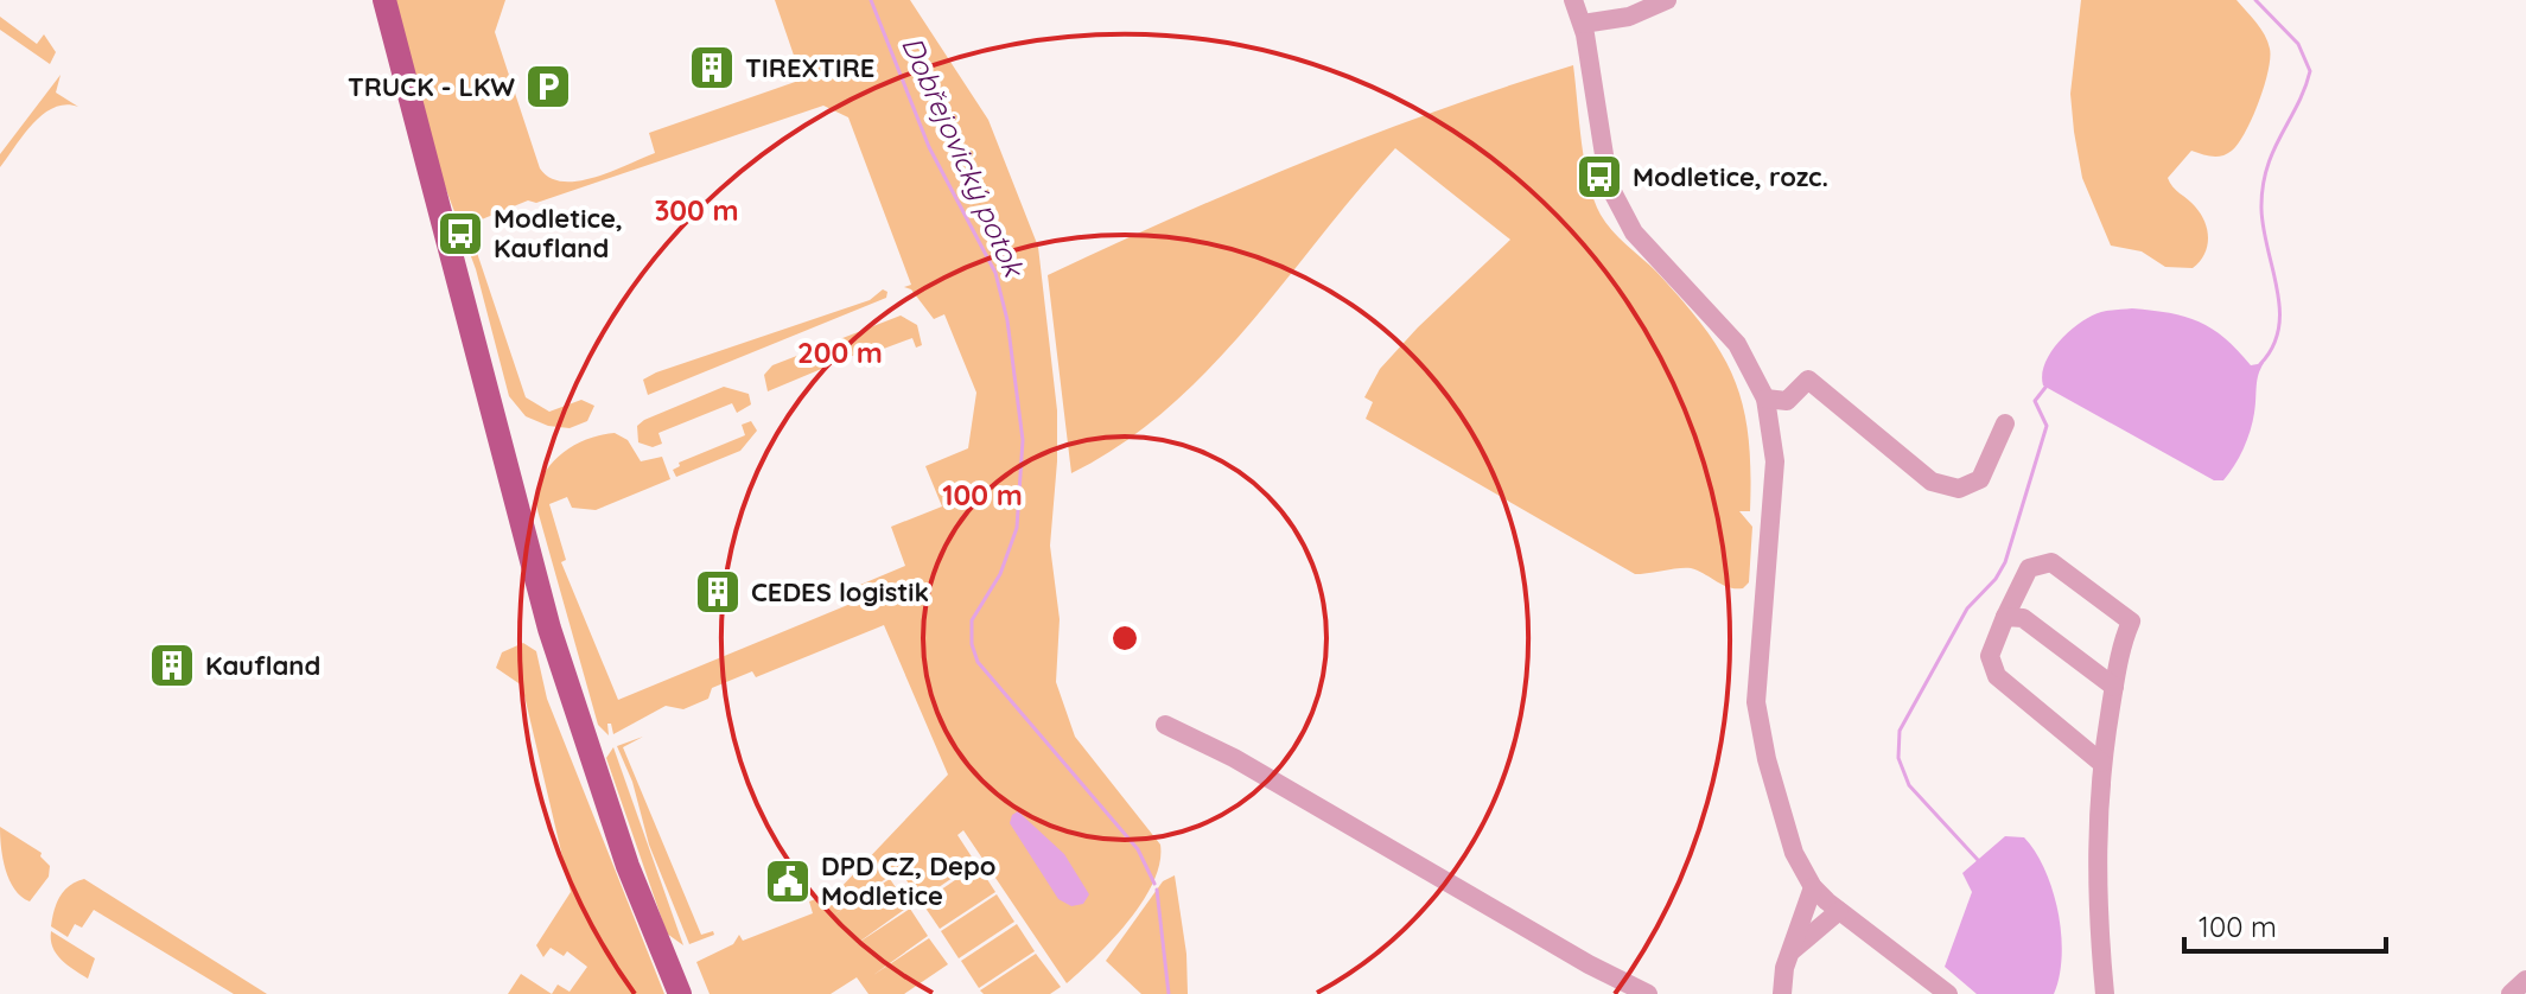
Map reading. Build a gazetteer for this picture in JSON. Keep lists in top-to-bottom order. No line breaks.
{"water":["Dobřejovický potok"],"places":{"building":["TIREXTIRE","CEDES logistik","Kaufland"],"parking":["TRUCK - LKW"],"bus stop":["Modletice, rozc.","Modletice, Kaufland"],"public building":["DPD CZ, Depo Modletice"]},"scale_bar":"100 m","rings":["300 m","200 m","100 m"]}
